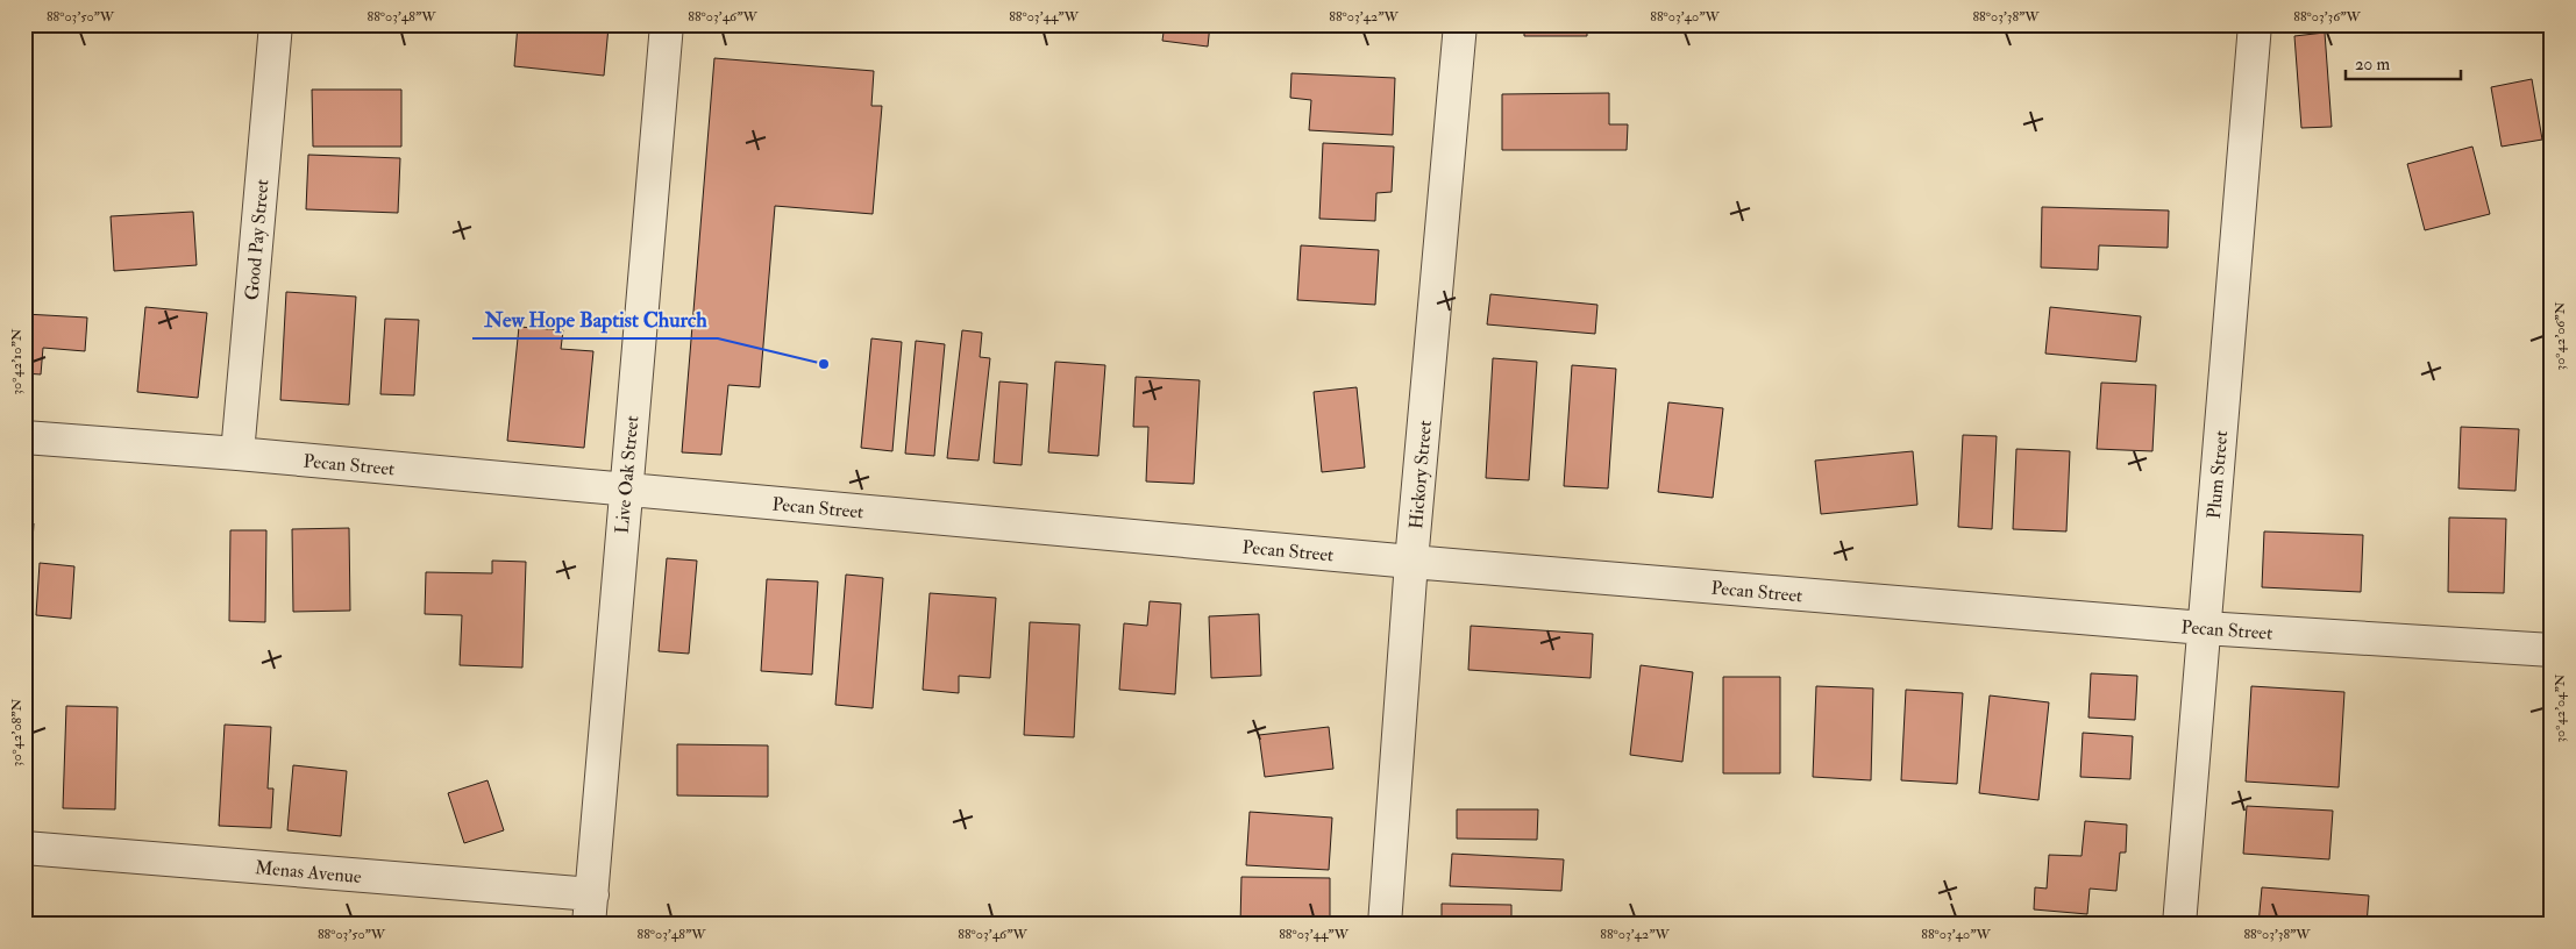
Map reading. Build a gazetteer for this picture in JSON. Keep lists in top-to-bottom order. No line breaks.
{"streets":{"street":["Good Pay Street","Pecan Street","Live Oak Street","Hickory Street","Plum Street","Menas Avenue"]},"crossings":[["Good Pay Street","Pecan Street"],["Pecan Street","Live Oak Street"],["Pecan Street","Hickory Street"],["Pecan Street","Plum Street"],["Live Oak Street","Menas Avenue"]],"places":["New Hope Baptist Church"],"scale_bar":"20 m","coordinates":["88°03'50\"W","88°03'48\"W","88°03'46\"W","88°03'44\"W","88°03'42\"W","88°03'40\"W","88°03'38\"W","88°03'36\"W","30°42'06\"N","30°42'10\"N","30°42'04\"N","30°42'08\"N"]}
